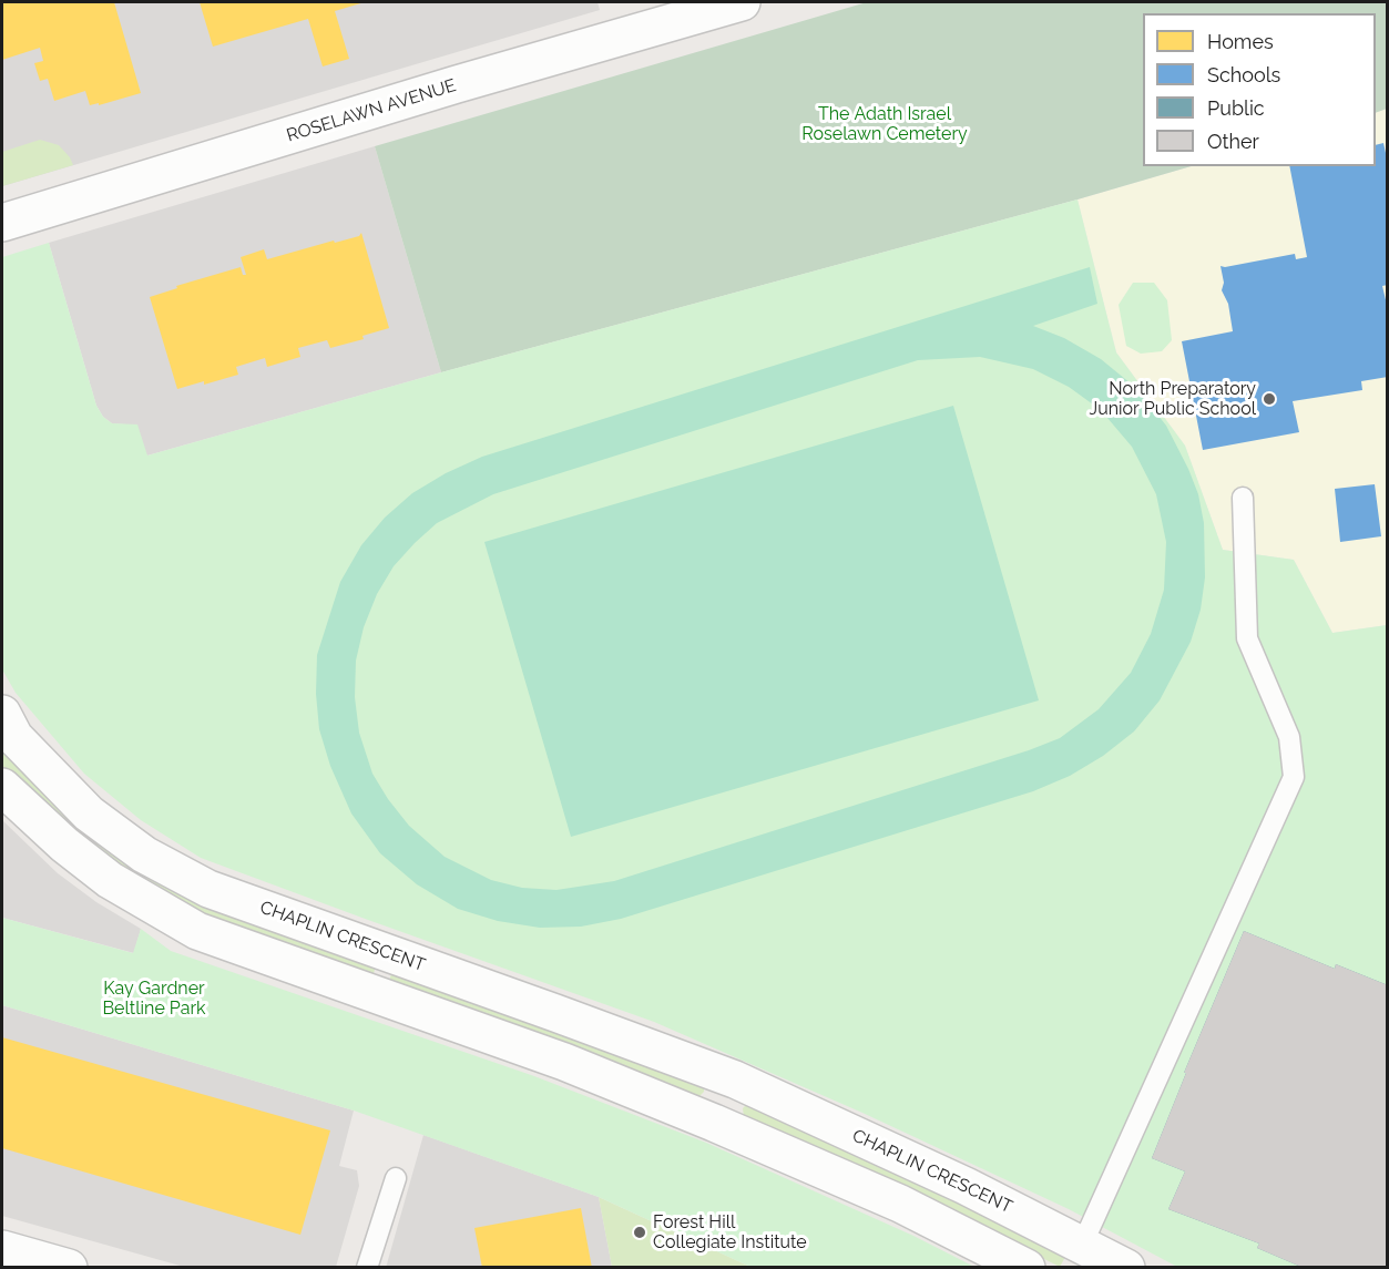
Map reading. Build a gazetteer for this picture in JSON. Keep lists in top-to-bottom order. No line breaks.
{"streets":{"street":["ROSELAWN AVENUE","CHAPLIN CRESCENT"]},"parks":["The Adath Israel Roselawn Cemetery","Kay Gardner Beltline Park"],"places":["North Preparatory Junior Public School","Forest Hill Collegiate Institute"],"legend":["Homes","Schools","Public","Other"]}
